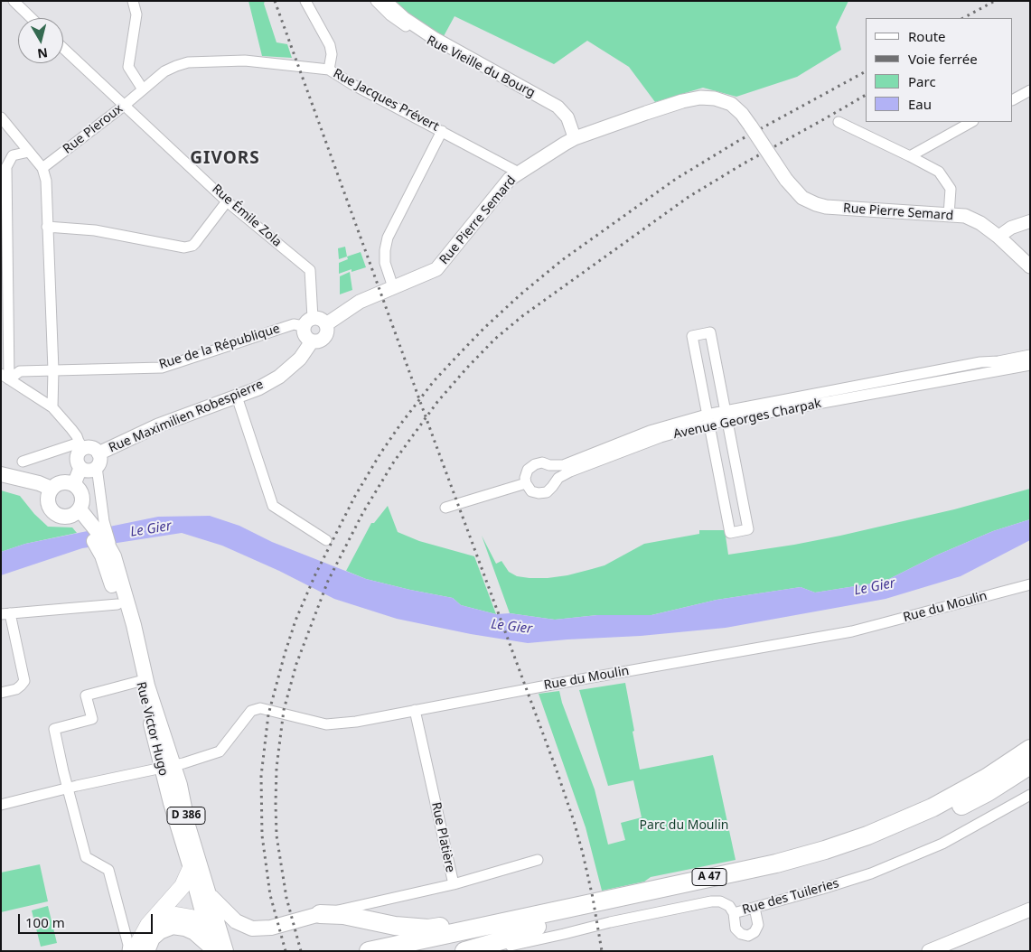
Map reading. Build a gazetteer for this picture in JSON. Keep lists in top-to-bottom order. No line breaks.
{"streets":{"highway":["A 47"],"main road":["Rue Pierre Semard","Rue Maximilien Robespierre","Rue Victor Hugo","D 386"],"street":["Rue Vieille du Bourg","Rue Jacques Prévert","Rue Pieroux","Rue Émile Zola","Rue de la République","Avenue Georges Charpak","Rue du Moulin","Rue Platière","Rue des Tuileries"]},"crossings":[["Rue Vieille du Bourg","Rue Pierre Semard"],["Rue Jacques Prévert","Rue Pieroux"],["Rue Jacques Prévert","Rue Pierre Semard"],["Rue Pieroux","Rue Émile Zola"],["Rue Pierre Semard","Rue Émile Zola"],["Rue Pierre Semard","Rue de la République"],["Rue Pierre Semard","Rue Maximilien Robespierre"],["Rue Émile Zola","Rue de la République"],["Rue Émile Zola","Rue Maximilien Robespierre"],["Rue de la République","Rue Maximilien Robespierre"],["Rue Maximilien Robespierre","Rue Victor Hugo"],["Rue du Moulin","Rue Victor Hugo"],["Rue du Moulin","Rue Platière"]],"districts":["GIVORS"],"water":["Le Gier"],"parks":["Parc du Moulin"],"legend":["Route","Voie ferrée","Parc","Eau"],"scale_bar":"100 m","north":"bottom"}
